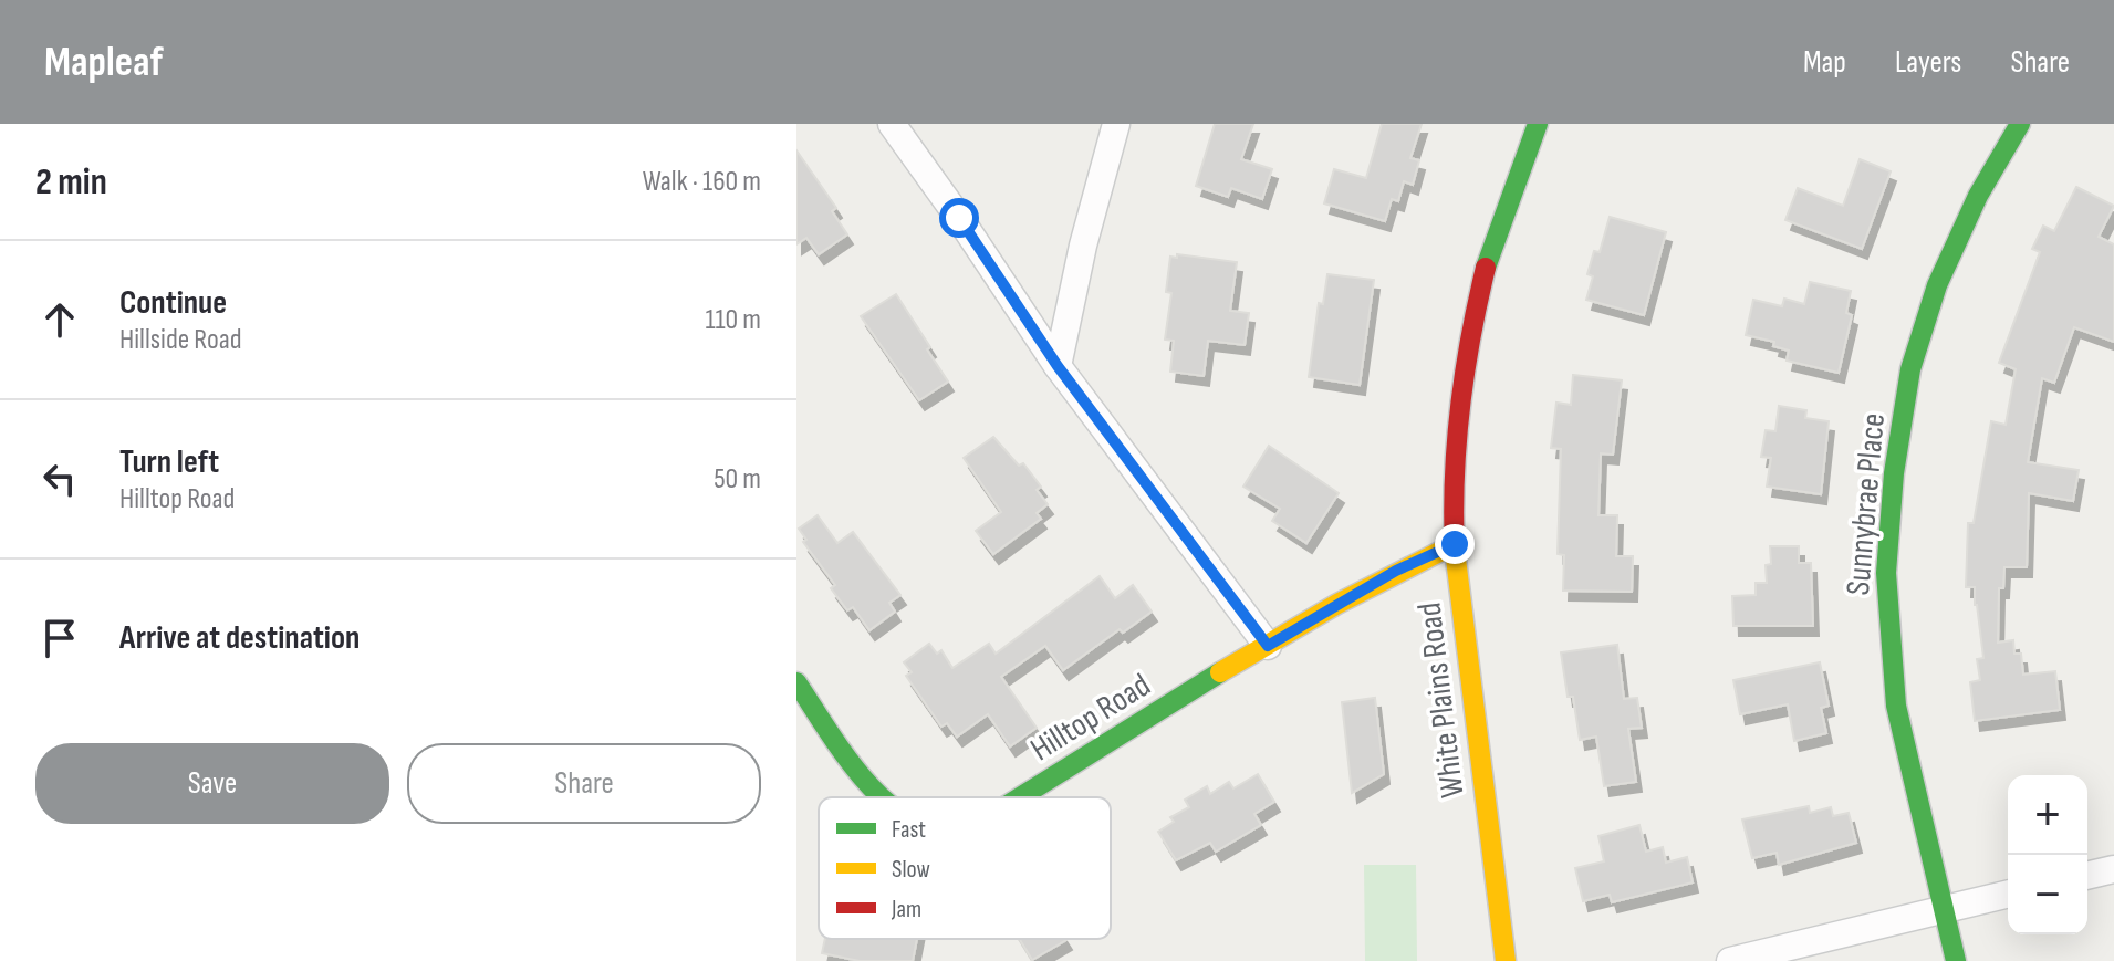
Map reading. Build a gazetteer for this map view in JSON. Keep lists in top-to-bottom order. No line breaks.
{"streets":{"street":["Sunnybrae Place","White Plains Road","Hilltop Road"]},"crossings":[["White Plains Road","Hilltop Road"]],"legend":["Fast","Slow","Jam"],"page":{"header":"Mapleaf","nav":["Map","Layers","Share"],"heading":["2 min","Walk · 160 m"],"list":[["Continue","Hillside Road","110 m"],["Turn left","Hilltop Road","50 m"],"Arrive at destination"],"buttons":["Save","Share"],"map_buttons":["+","−"]}}
